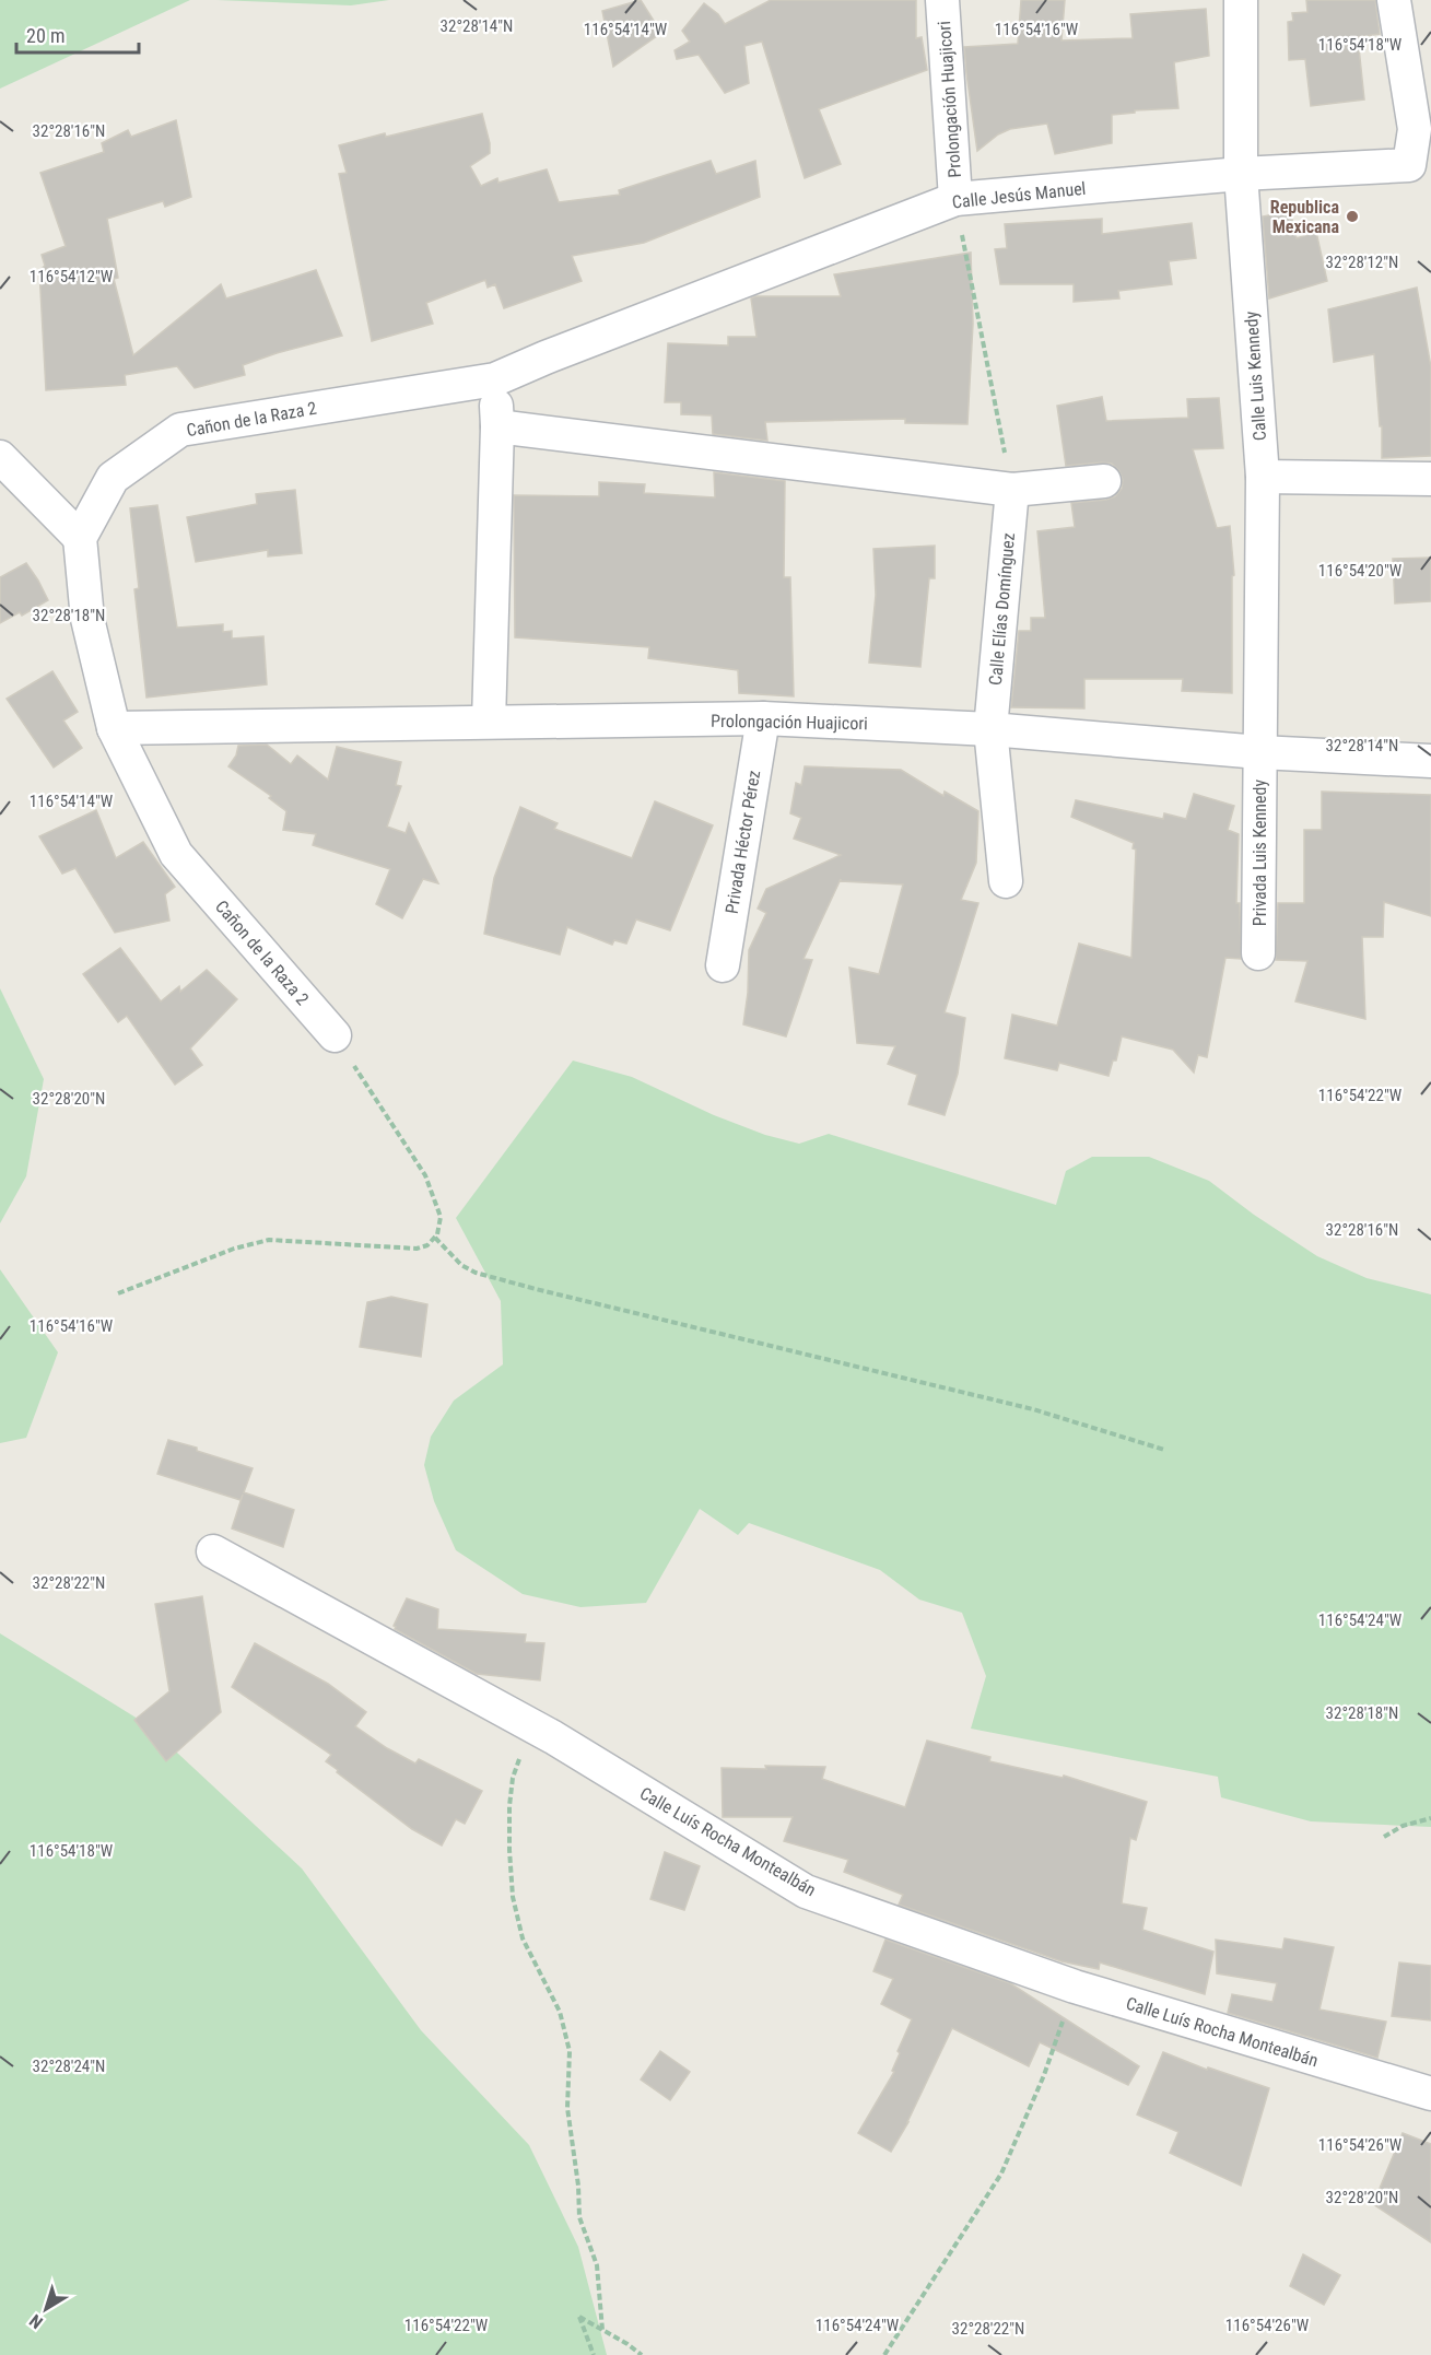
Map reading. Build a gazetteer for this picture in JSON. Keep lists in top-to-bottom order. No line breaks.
{"streets":{"street":["Prolongación Huajicori","Calle Jesús Manuel","Calle Luis Kennedy","Cañon de la Raza 2","Calle Elías Domínguez","Privada Héctor Pérez","Privada Luis Kennedy","Calle Luís Rocha Montealbán"]},"crossings":[["Prolongación Huajicori","Calle Jesús Manuel"],["Prolongación Huajicori","Calle Luis Kennedy"],["Prolongación Huajicori","Cañon de la Raza 2"],["Prolongación Huajicori","Calle Elías Domínguez"],["Prolongación Huajicori","Privada Héctor Pérez"],["Prolongación Huajicori","Privada Luis Kennedy"],["Calle Jesús Manuel","Calle Luis Kennedy"],["Calle Jesús Manuel","Cañon de la Raza 2"],["Calle Luis Kennedy","Privada Luis Kennedy"]],"places":["Republica Mexicana"],"scale_bar":"20 m","north":"bottom left","coordinates":["32°28'14\"N","116°54'16\"W","116°54'14\"W","116°54'18\"W","32°28'16\"N","32°28'12\"N","116°54'12\"W","116°54'20\"W","32°28'18\"N","116°54'22\"W","32°28'20\"N","32°28'22\"N","116°54'24\"W","32°28'24\"N","116°54'26\"W"]}
